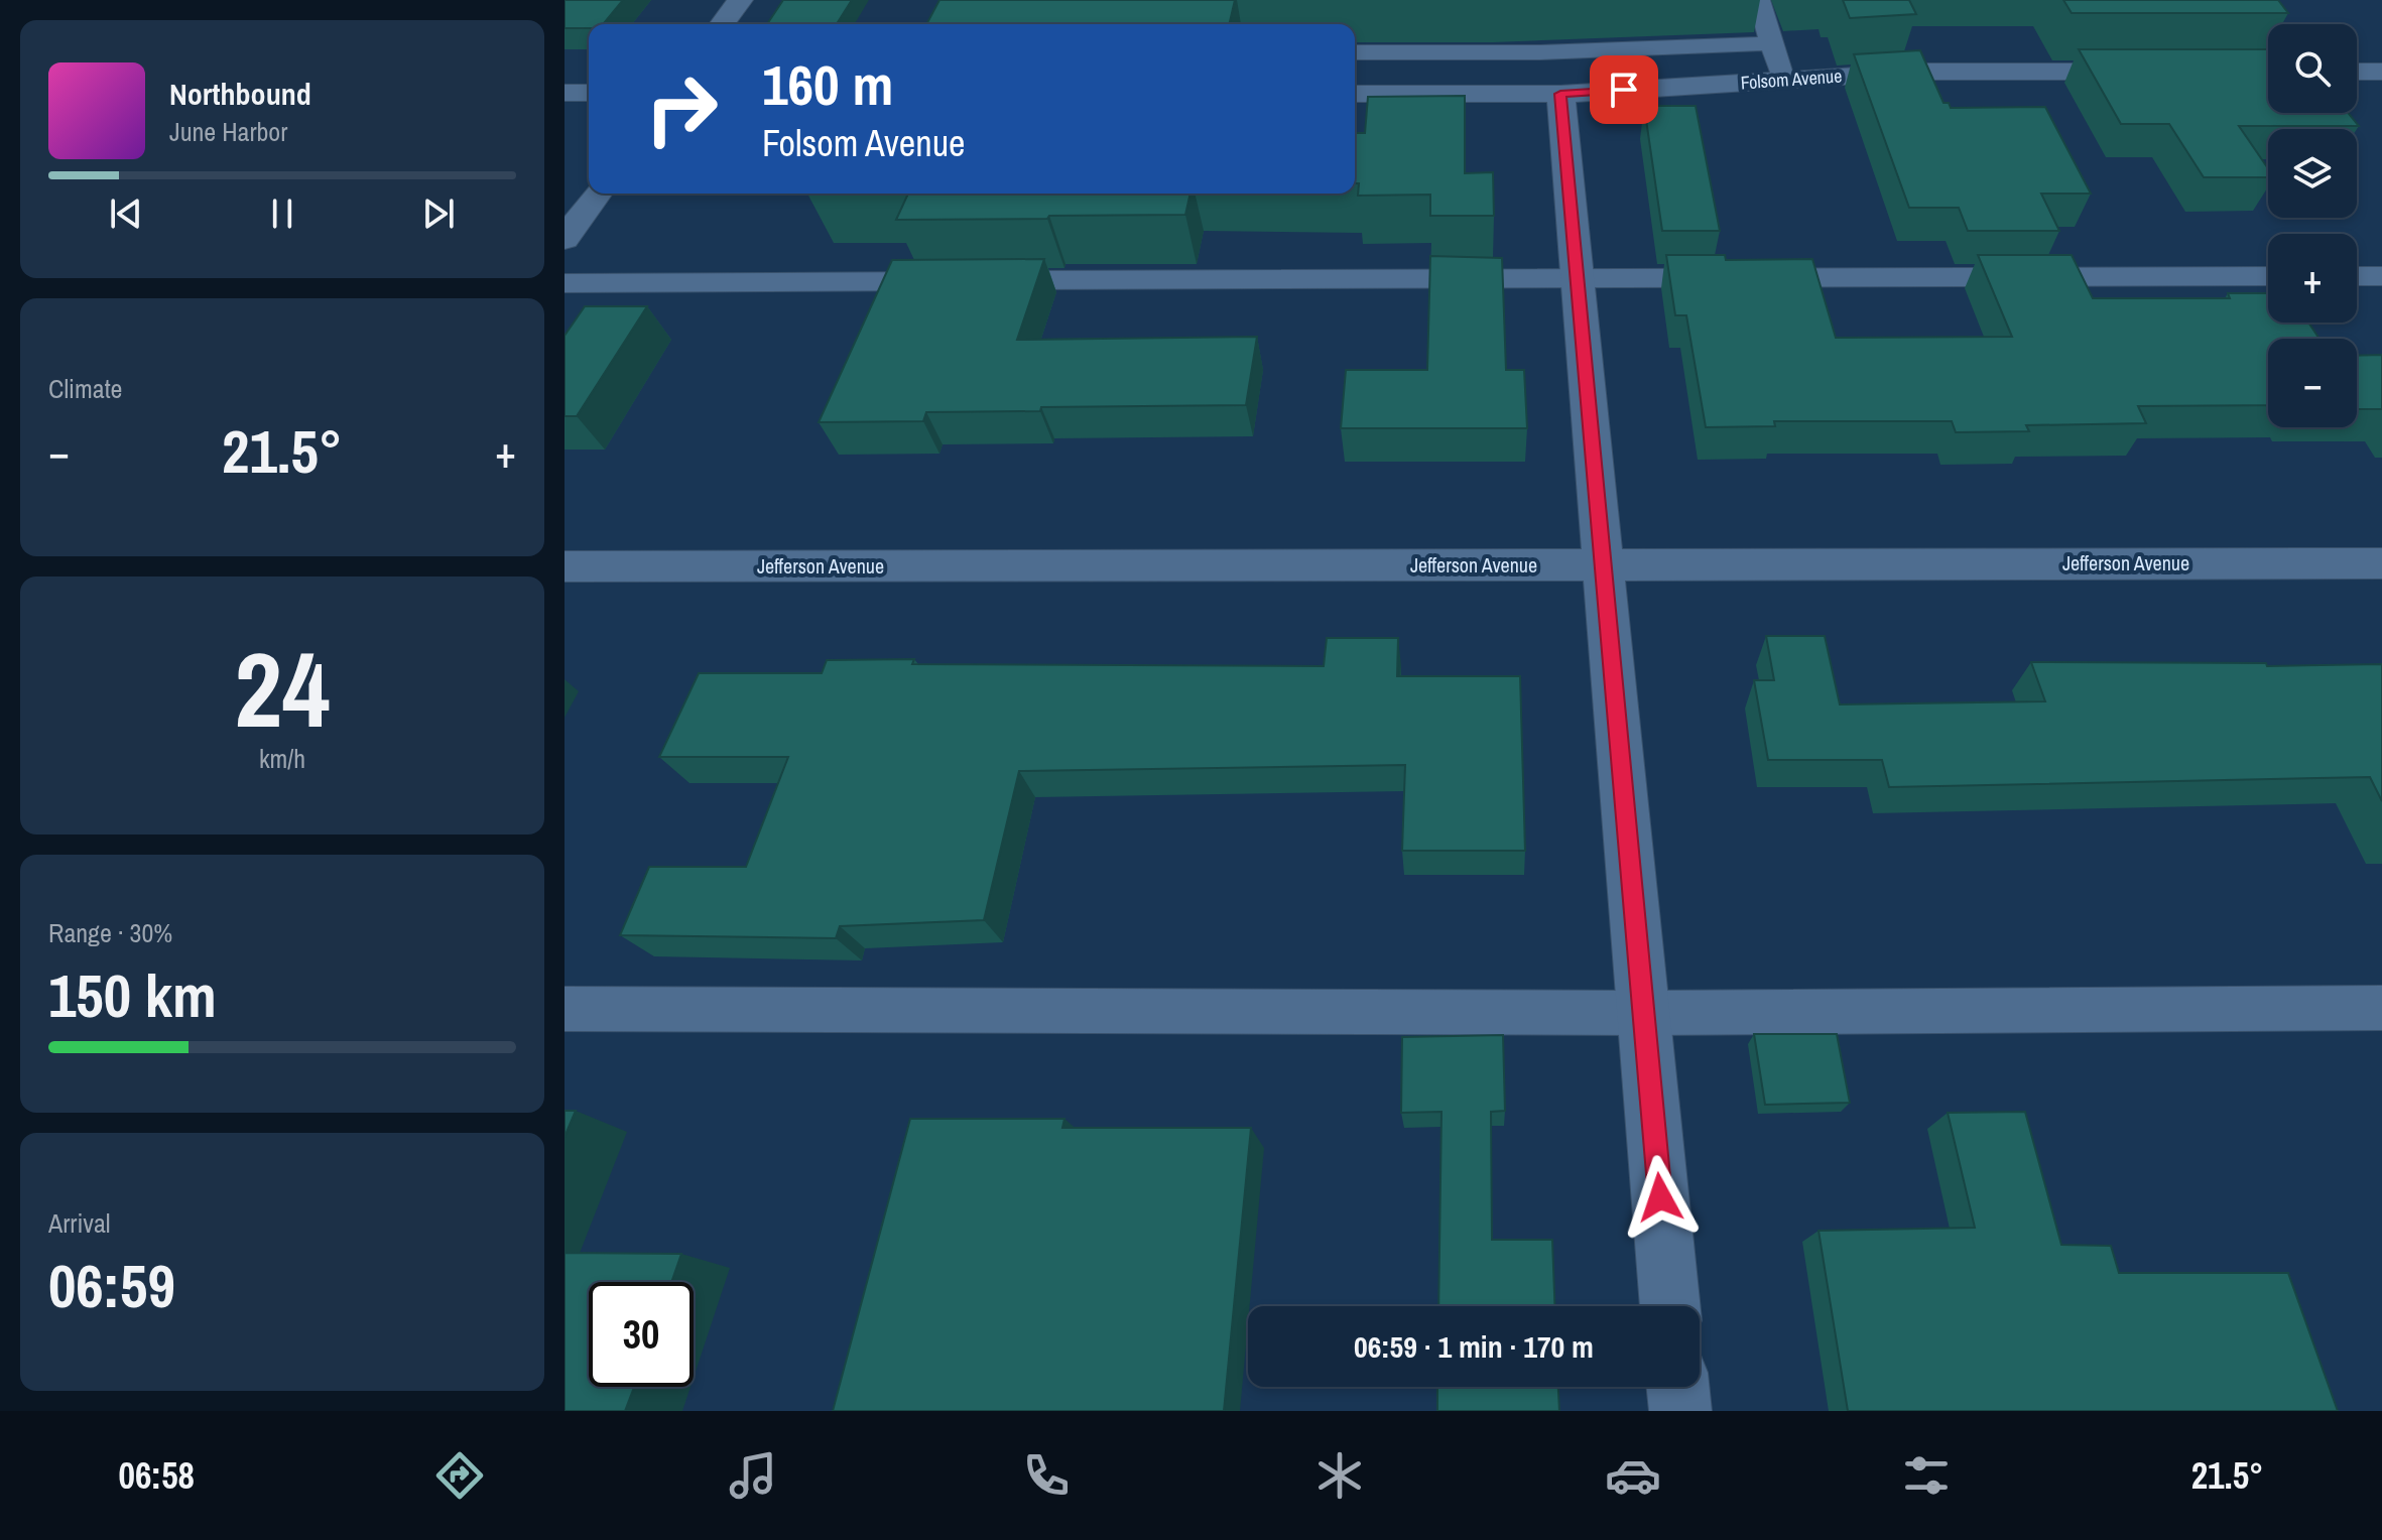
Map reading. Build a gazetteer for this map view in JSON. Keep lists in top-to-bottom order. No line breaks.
{"streets":{"street":["Folsom Avenue","Jefferson Avenue"]},"page":{"map_buttons":["+","−"],"turn":["160 m","Folsom Avenue"],"song":["Northbound","June Harbor"],"tile":["Climate",["24","km/h"],["Range · 30%","150 km"],["Arrival","06:59"]],"heat":["−","21.5°","+"],"limit":"30","trip":"06:59 · 1 min · 170 m","tabs":["06:58","21.5°"]}}
